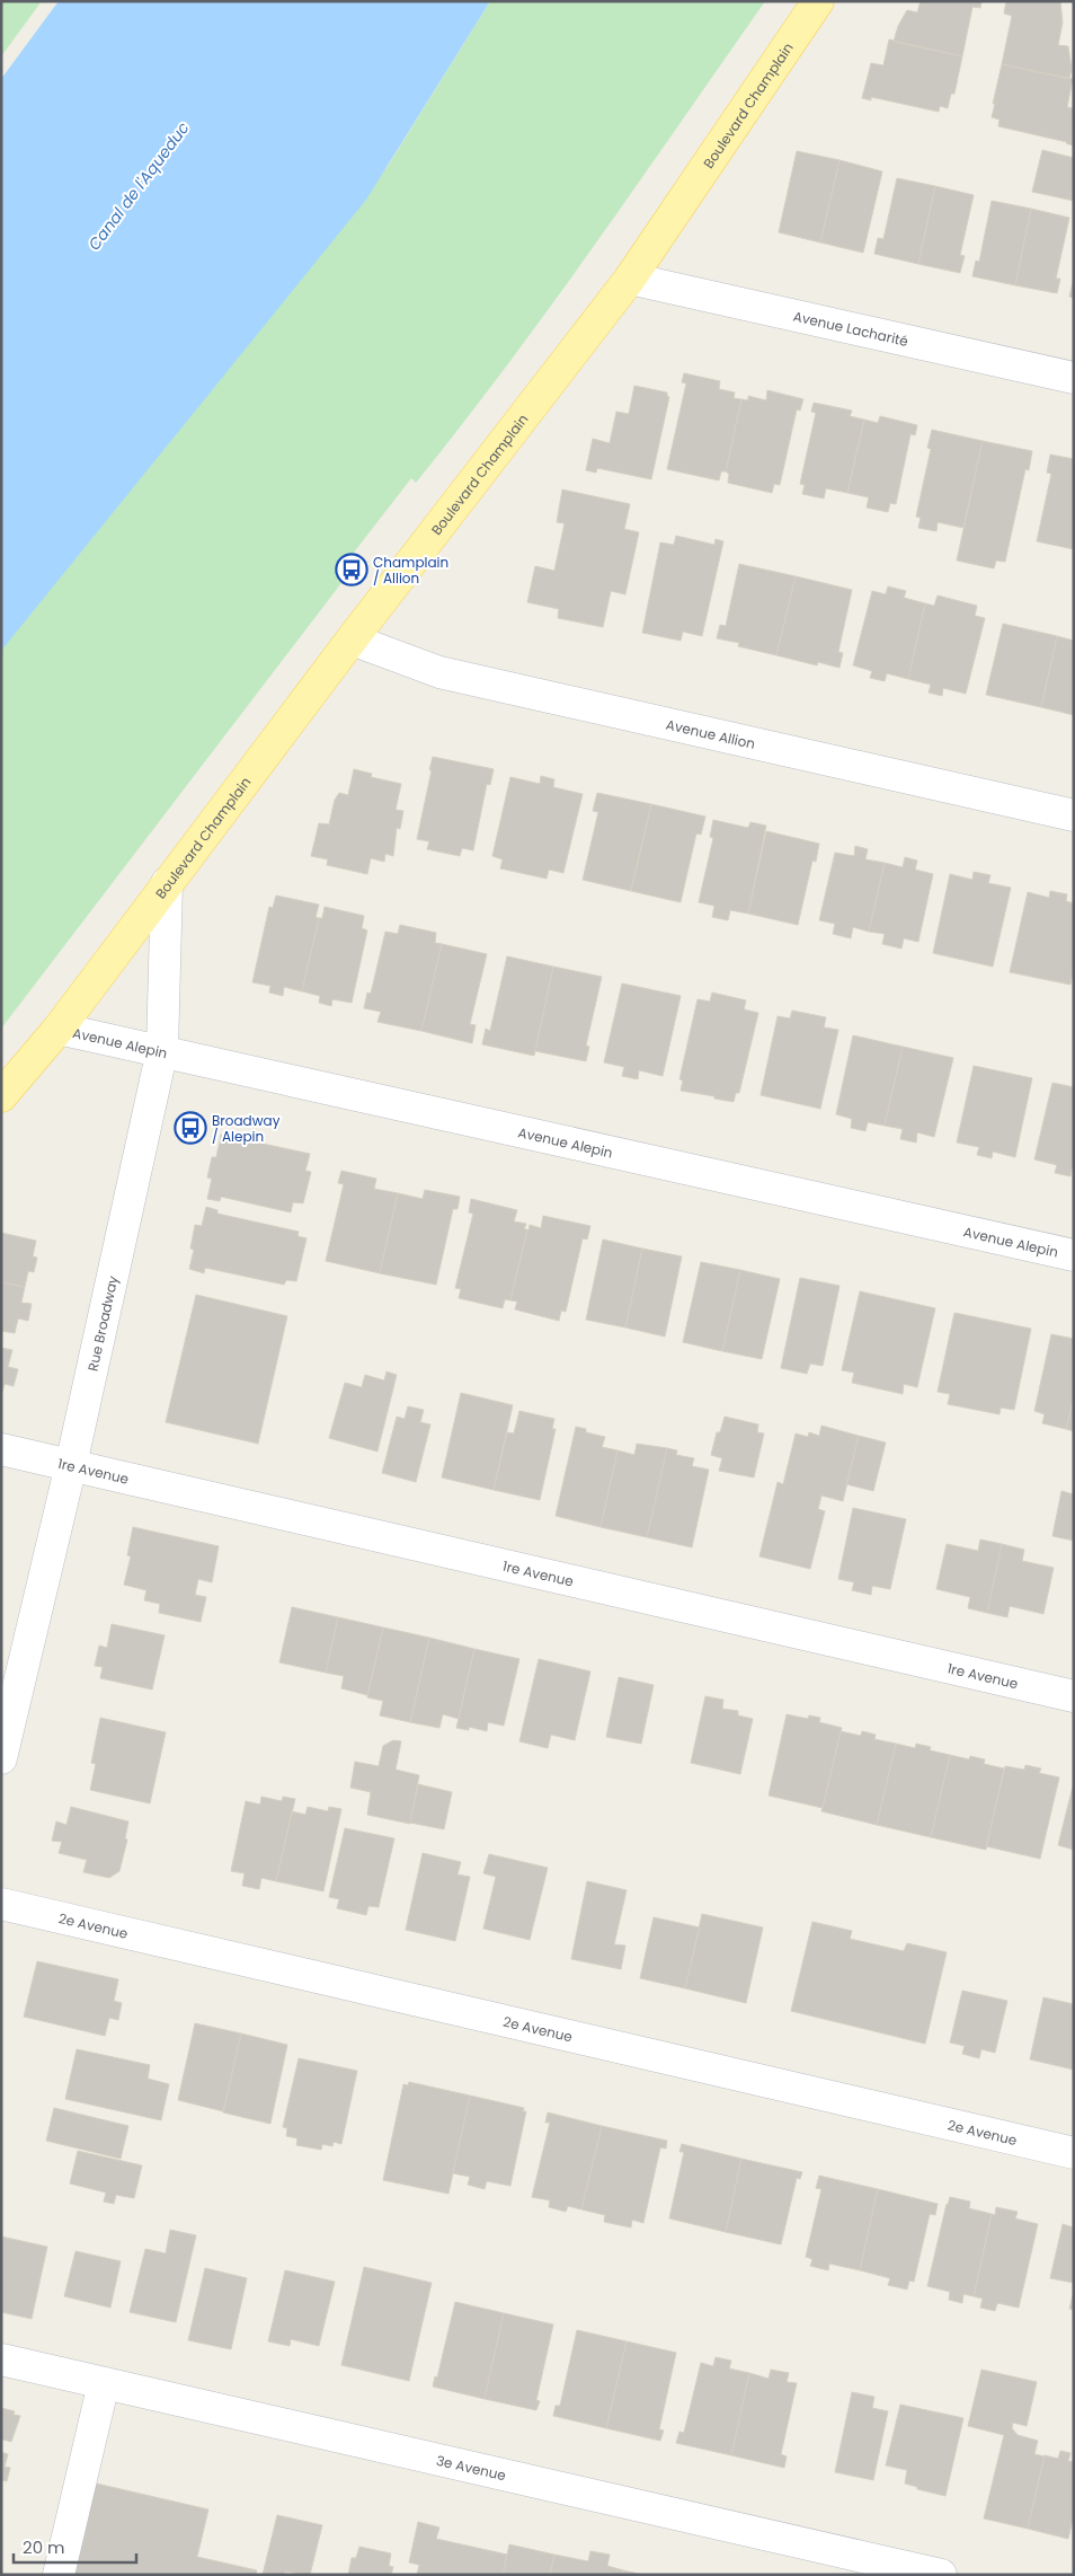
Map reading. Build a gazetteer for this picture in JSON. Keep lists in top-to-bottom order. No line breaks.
{"streets":{"main road":["Boulevard Champlain"],"street":["Avenue Lacharité","Avenue Allion","Avenue Alepin","Rue Broadway","1re Avenue","2e Avenue","3e Avenue"]},"crossings":[["Boulevard Champlain","Avenue Lacharité"],["Boulevard Champlain","Avenue Allion"],["Boulevard Champlain","Avenue Alepin"],["Boulevard Champlain","Rue Broadway"],["Avenue Alepin","Rue Broadway"],["Rue Broadway","1re Avenue"]],"water":["Canal de l'Aqueduc"],"places":{"bus stop":["Champlain / Allion","Broadway / Alepin"]},"scale_bar":"20 m"}
